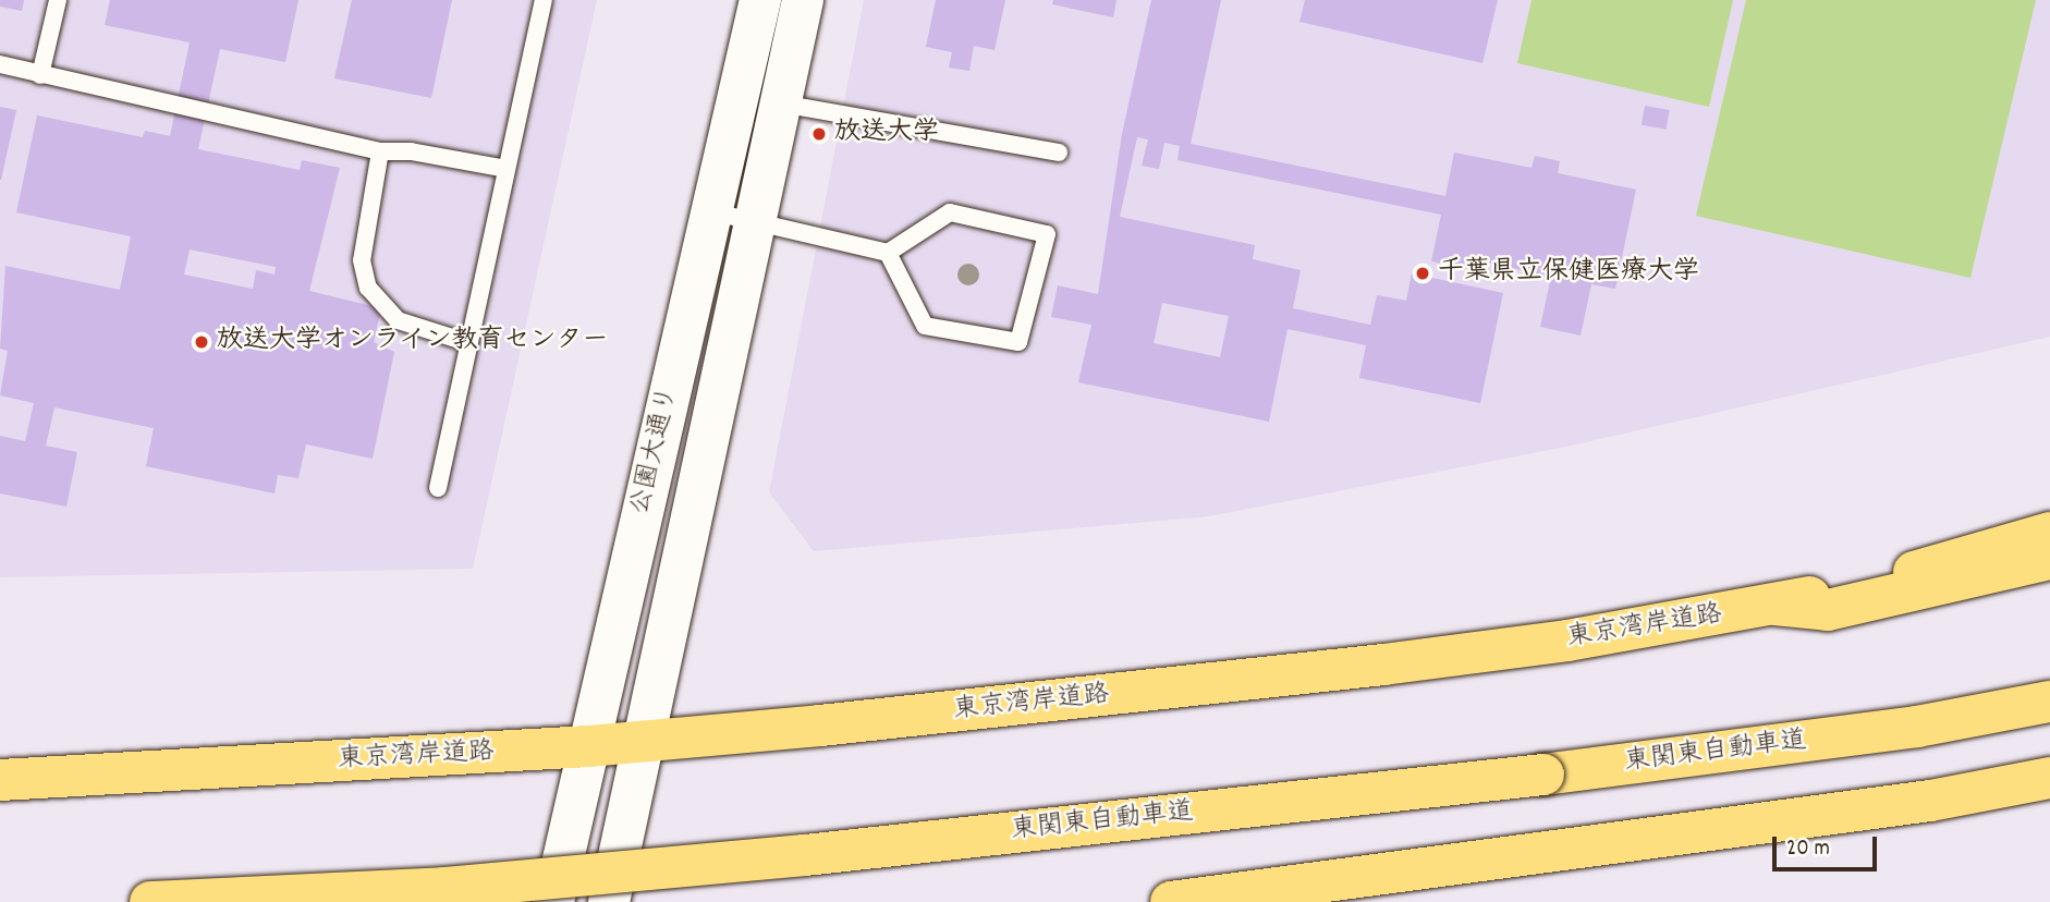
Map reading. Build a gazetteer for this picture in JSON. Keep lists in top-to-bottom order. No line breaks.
{"streets":{"highway":["東京湾岸道路","東関東自動車道"],"street":["公園大通り"]},"crossings":[["公園大通り","東京湾岸道路"]],"places":["放送大学","千葉県立保健医療大学","放送大学オンライン教育センター"],"scale_bar":"20 m"}
